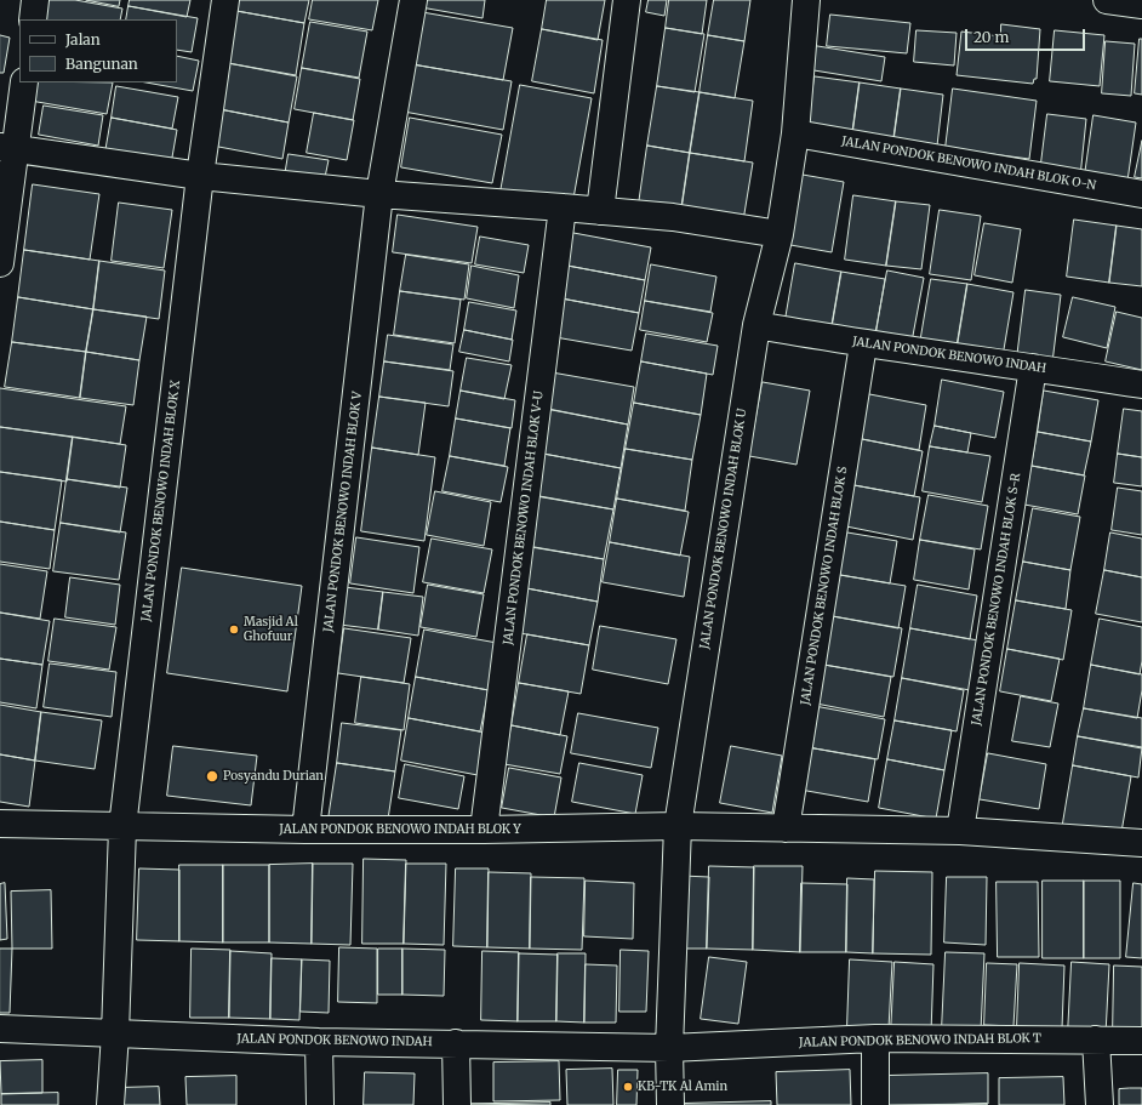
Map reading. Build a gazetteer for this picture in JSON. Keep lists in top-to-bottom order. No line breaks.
{"streets":{"street":["JALAN PONDOK BENOWO INDAH BLOK O-N","JALAN PONDOK BENOWO INDAH","JALAN PONDOK BENOWO INDAH BLOK X","JALAN PONDOK BENOWO INDAH BLOK V","JALAN PONDOK BENOWO INDAH BLOK V-U","JALAN PONDOK BENOWO INDAH BLOK U","JALAN PONDOK BENOWO INDAH BLOK S","JALAN PONDOK BENOWO INDAH BLOK S-R","JALAN PONDOK BENOWO INDAH BLOK Y","JALAN PONDOK BENOWO INDAH BLOK T"]},"crossings":[["JALAN PONDOK BENOWO INDAH","JALAN PONDOK BENOWO INDAH BLOK X"],["JALAN PONDOK BENOWO INDAH","JALAN PONDOK BENOWO INDAH BLOK U"],["JALAN PONDOK BENOWO INDAH","JALAN PONDOK BENOWO INDAH BLOK S"],["JALAN PONDOK BENOWO INDAH","JALAN PONDOK BENOWO INDAH BLOK S-R"],["JALAN PONDOK BENOWO INDAH","JALAN PONDOK BENOWO INDAH BLOK T"],["JALAN PONDOK BENOWO INDAH BLOK X","JALAN PONDOK BENOWO INDAH BLOK Y"],["JALAN PONDOK BENOWO INDAH BLOK V","JALAN PONDOK BENOWO INDAH BLOK Y"],["JALAN PONDOK BENOWO INDAH BLOK V-U","JALAN PONDOK BENOWO INDAH BLOK Y"],["JALAN PONDOK BENOWO INDAH BLOK U","JALAN PONDOK BENOWO INDAH BLOK Y"],["JALAN PONDOK BENOWO INDAH BLOK U","JALAN PONDOK BENOWO INDAH BLOK T"]],"places":["Masjid Al Ghofuur","Posyandu Durian","KB-TK Al Amin"],"legend":["Jalan","Bangunan"],"scale_bar":"20 m"}
